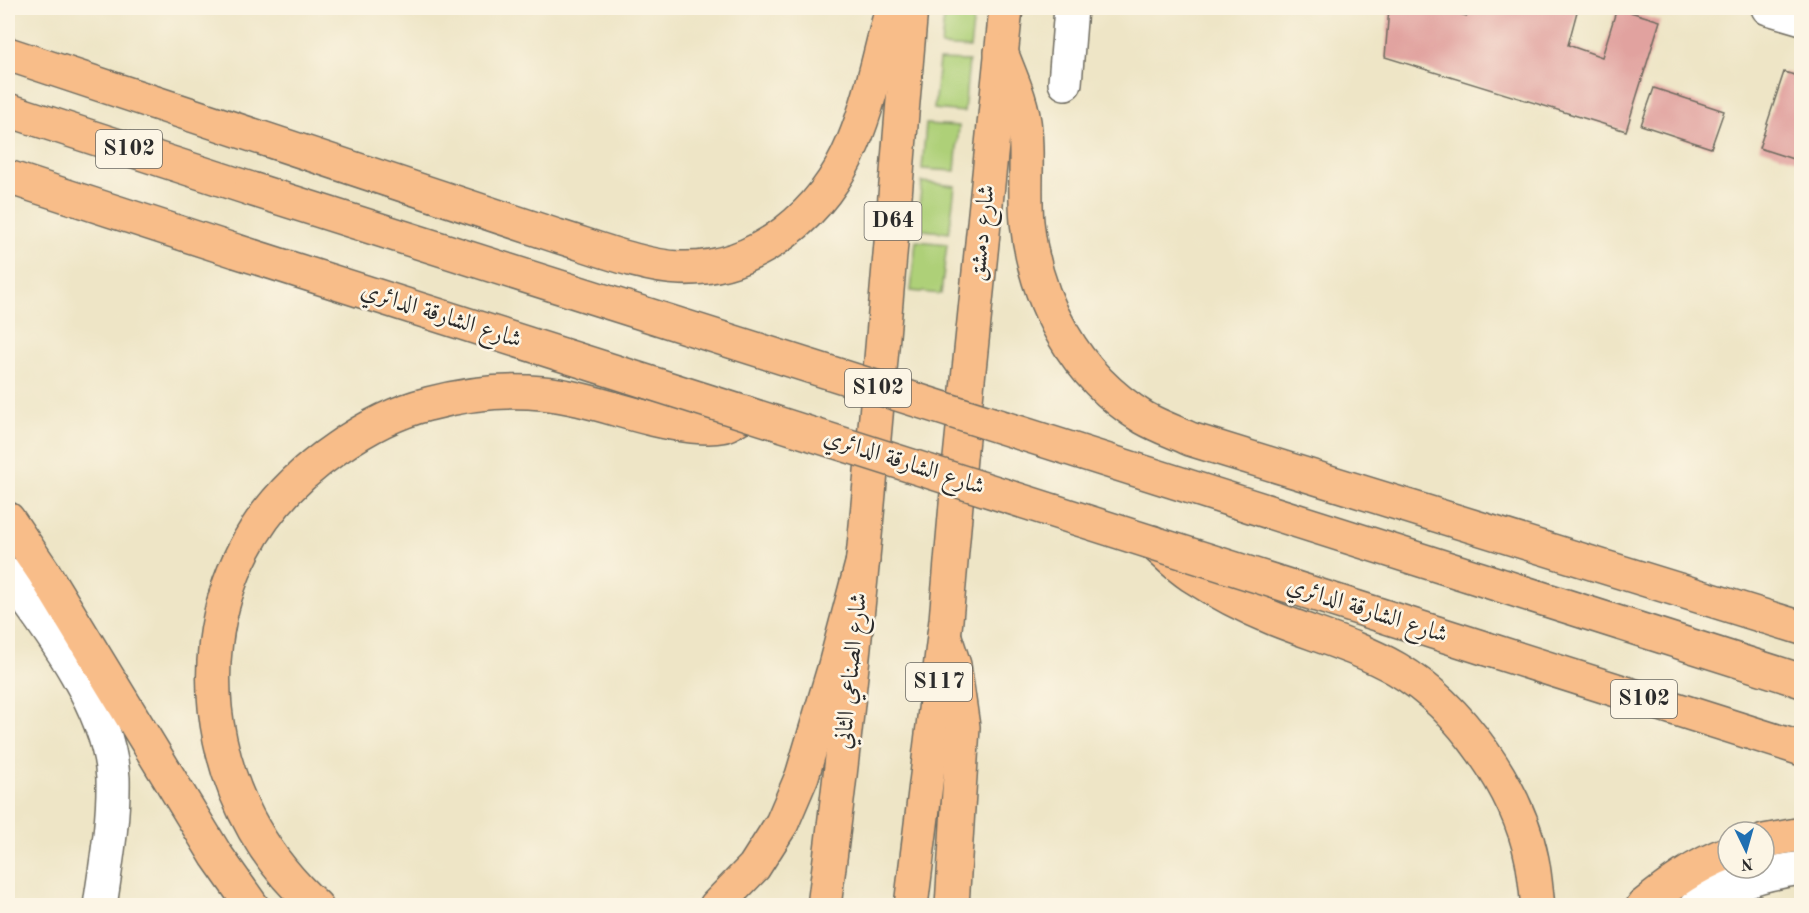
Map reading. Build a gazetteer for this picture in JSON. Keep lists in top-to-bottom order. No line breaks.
{"streets":{"main road":["S102","D64","شارع دمشق","شارع الشارقة الدائري","شارع الصناعي الثاني","S117"]},"crossings":[["شارع دمشق","S117"]],"north":"bottom"}
